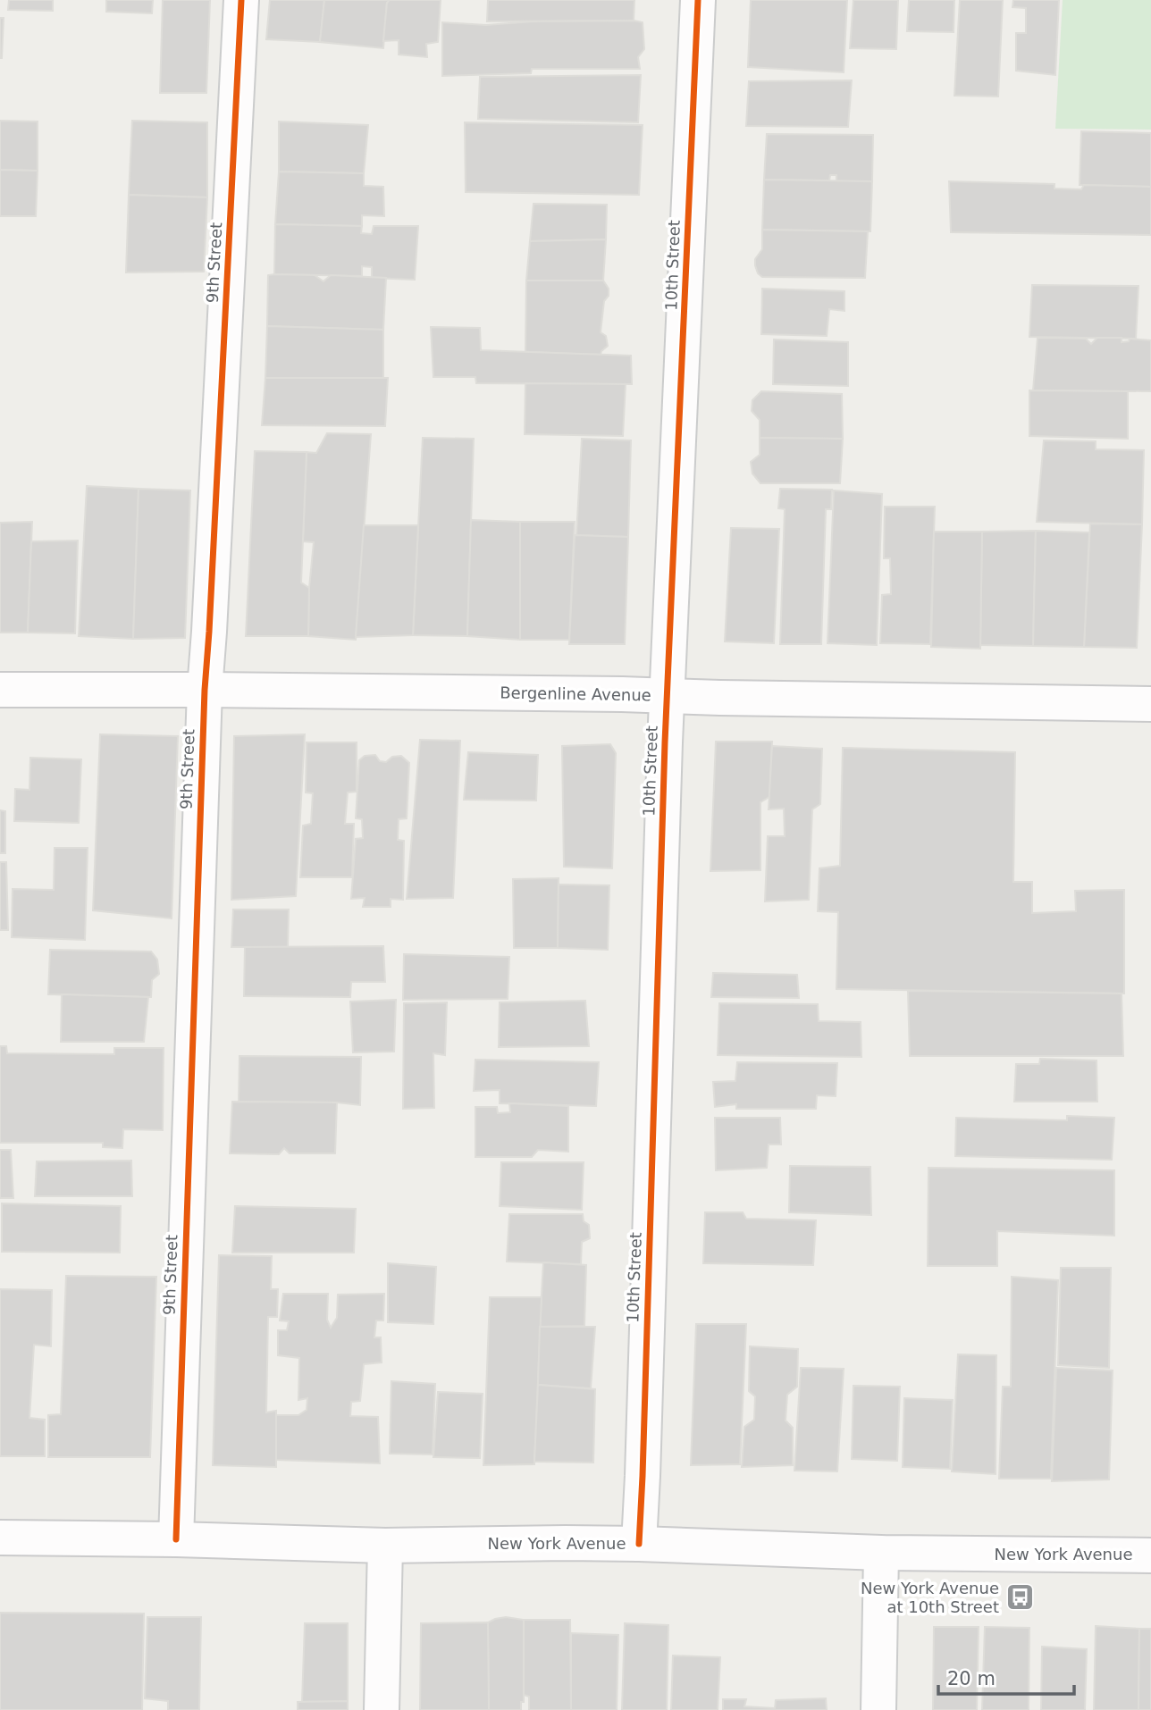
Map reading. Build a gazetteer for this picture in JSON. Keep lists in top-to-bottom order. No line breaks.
{"streets":{"street":["9th Street","10th Street","Bergenline Avenue","New York Avenue"]},"crossings":[["9th Street","Bergenline Avenue"],["9th Street","New York Avenue"],["10th Street","Bergenline Avenue"],["10th Street","New York Avenue"]],"places":{"bus stop":["New York Avenue at 10th Street"]},"scale_bar":"20 m"}
